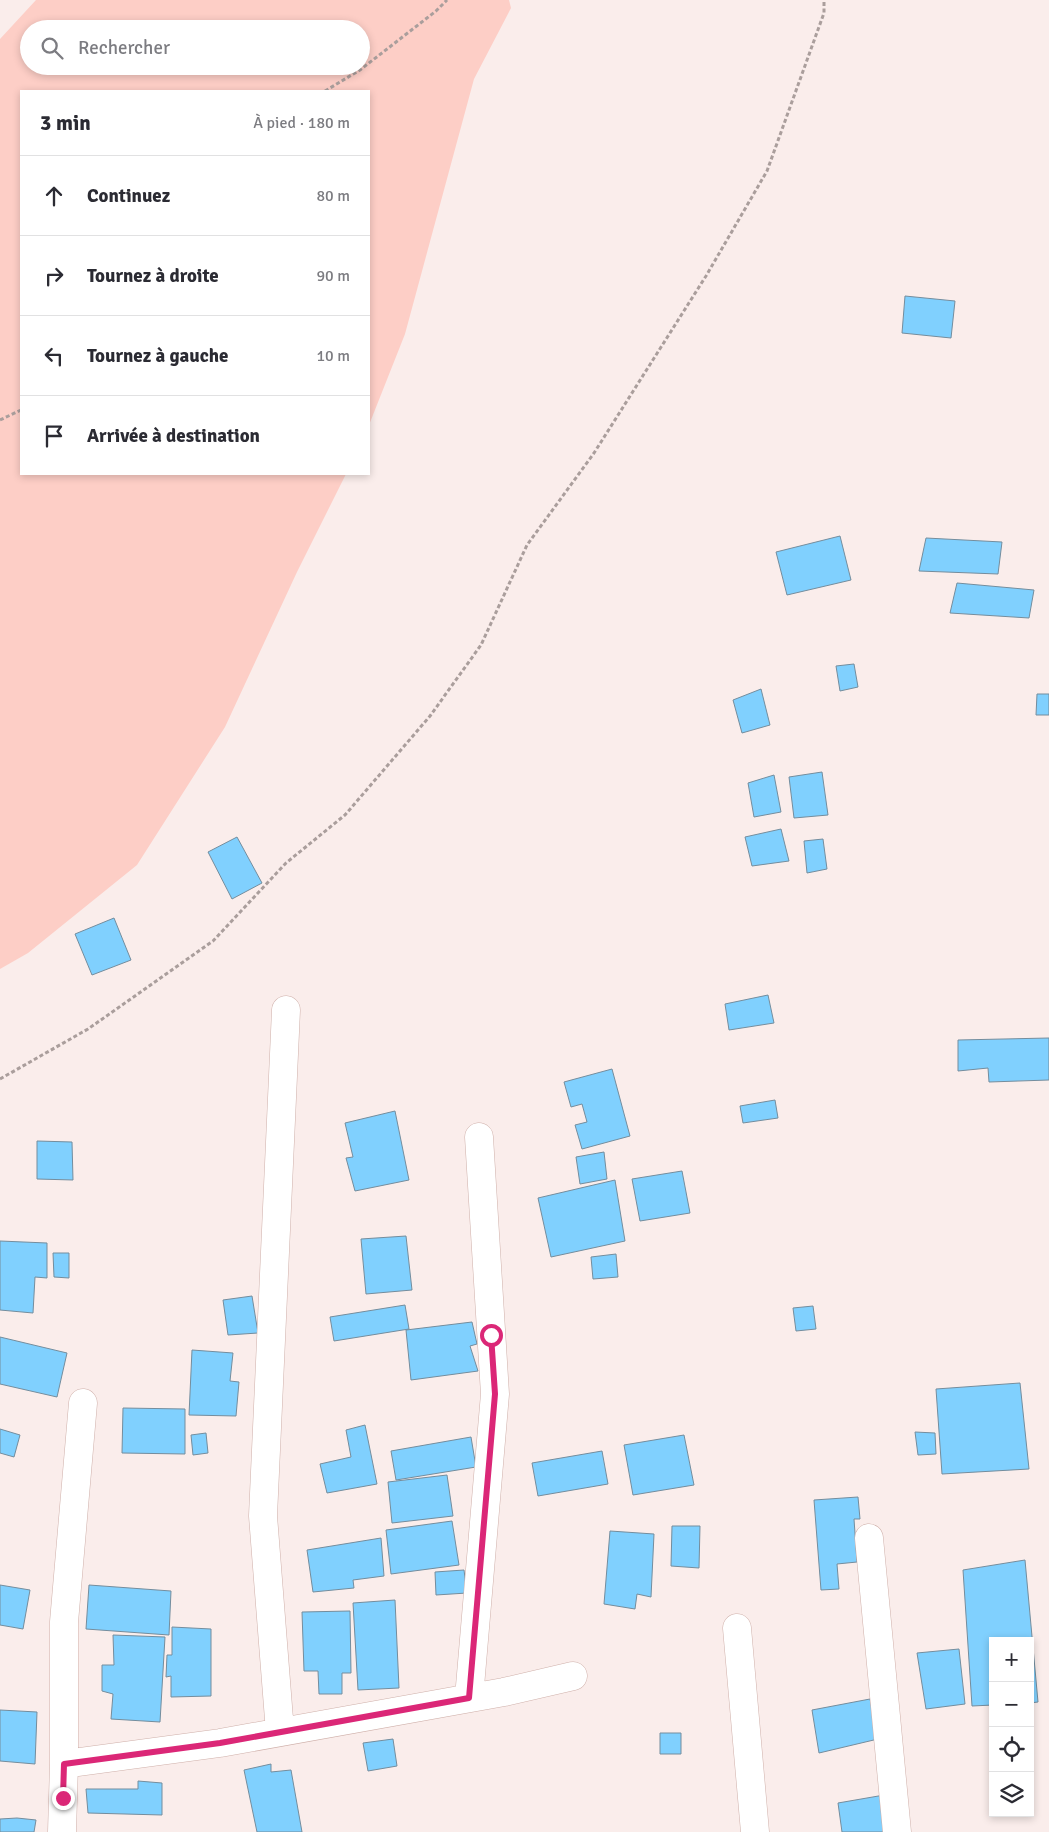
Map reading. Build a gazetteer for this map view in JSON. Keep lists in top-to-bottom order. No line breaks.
{"page":{"search":"Rechercher","heading":["3 min","À pied · 180 m"],"list":[["Continuez","80 m"],["Tournez à droite","90 m"],["Tournez à gauche","10 m"],"Arrivée à destination"],"map_buttons":["+","−"]}}
